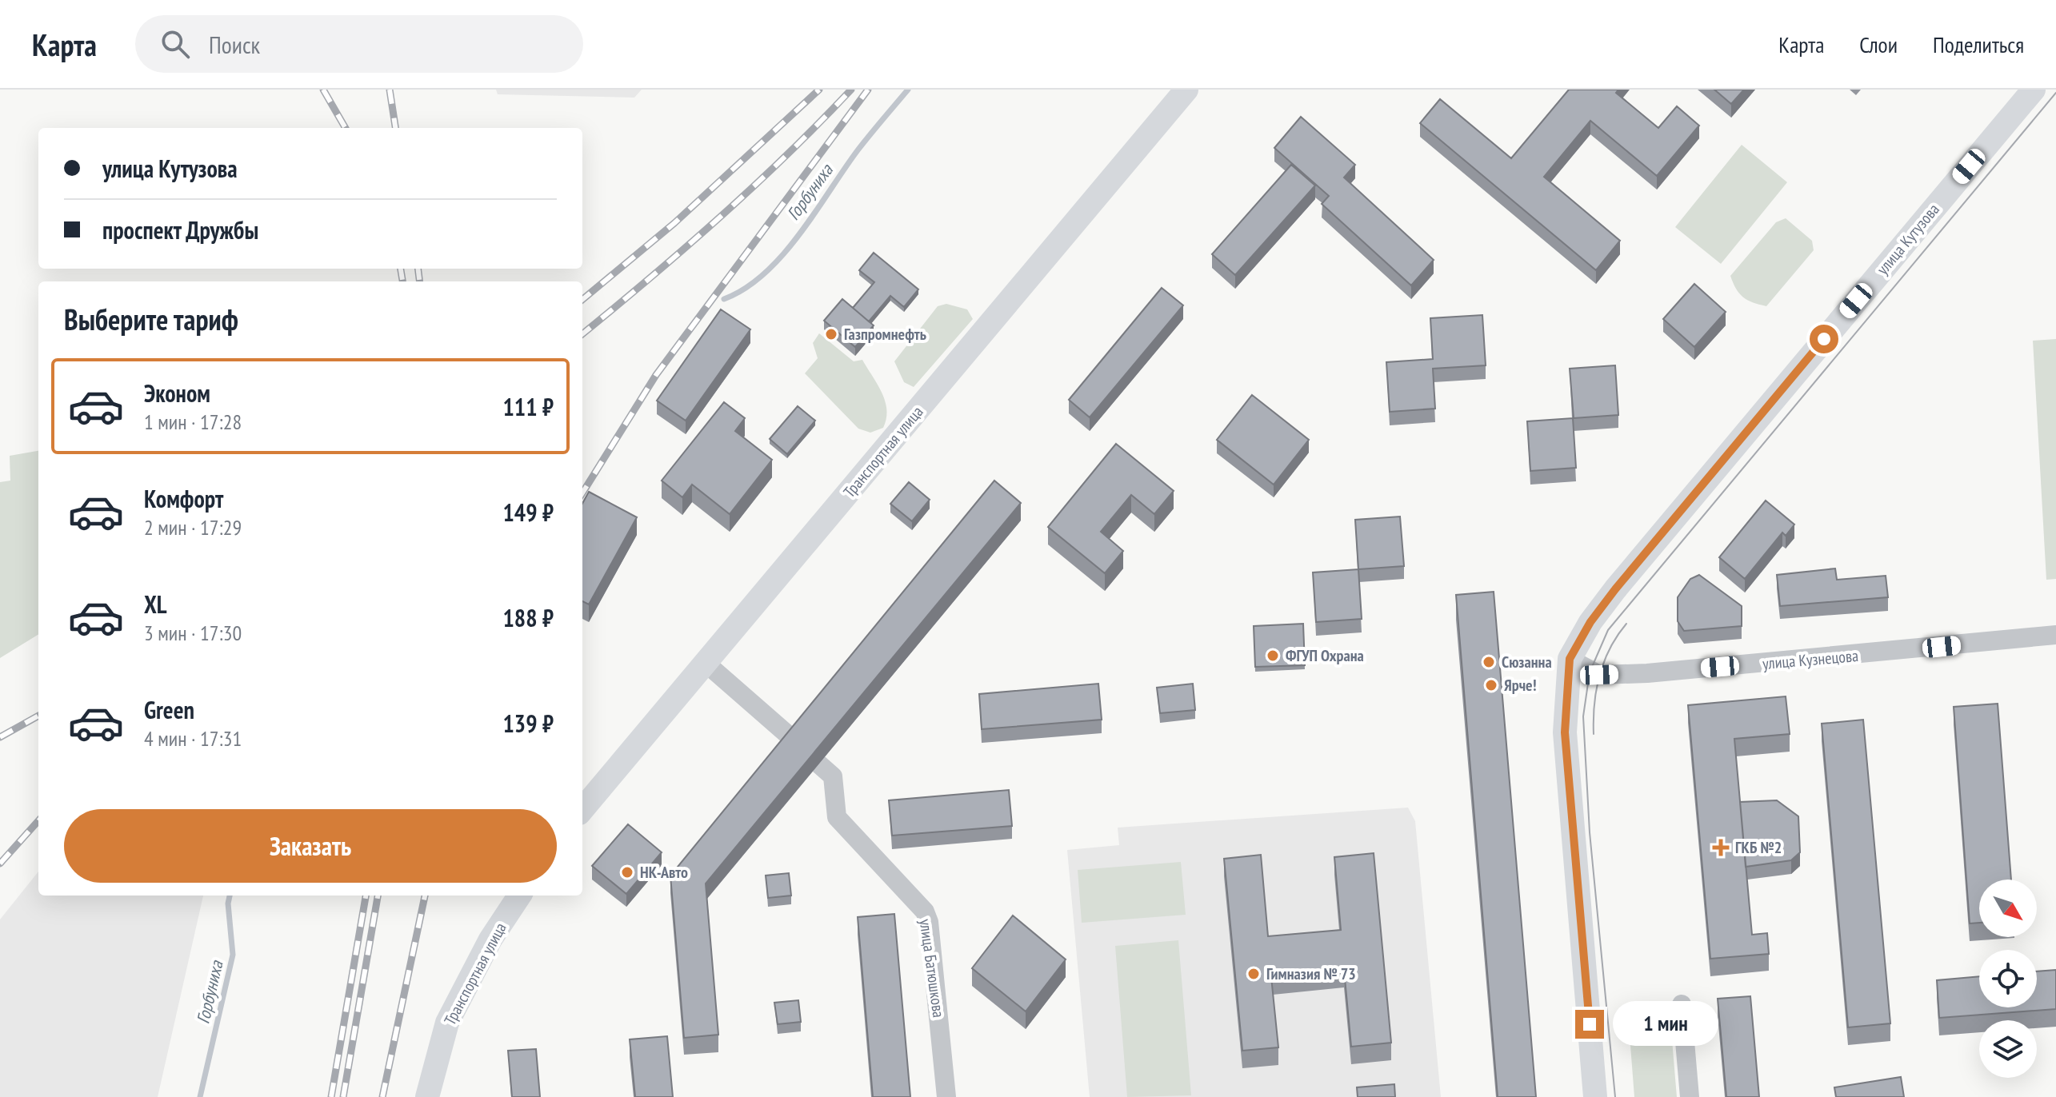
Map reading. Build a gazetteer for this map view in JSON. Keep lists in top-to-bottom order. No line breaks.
{"streets":{"main road":["улица Кутузова","Транспортная улица"],"street":["улица Кузнецова","улица Батюшкова"]},"crossings":[["улица Кутузова","улица Кузнецова"]],"water":["Горбуниха"],"places":{"other":["Газпромнефть","ФГУП Охрана","Сюзанна","Ярче!","НК-Авто","Гимназия № 73"],"health":["ГКБ №2"]},"north":"bottom right","page":{"header":"Карта","search":"Поиск","nav":["Карта","Слои","Поделиться"],"banner":["улица Кутузова","проспект Дружбы"],"heading":"Выберите тариф","list":[{"name":"Эконом","note":"1 мин · 17:28","value":"111 ₽"},{"name":"Комфорт","note":"2 мин · 17:29","value":"149 ₽"},{"name":"XL","note":"3 мин · 17:30","value":"188 ₽"},{"name":"Green","note":"4 мин · 17:31","value":"139 ₽"}],"buttons":"Заказать","bubble":"1 мин"}}
